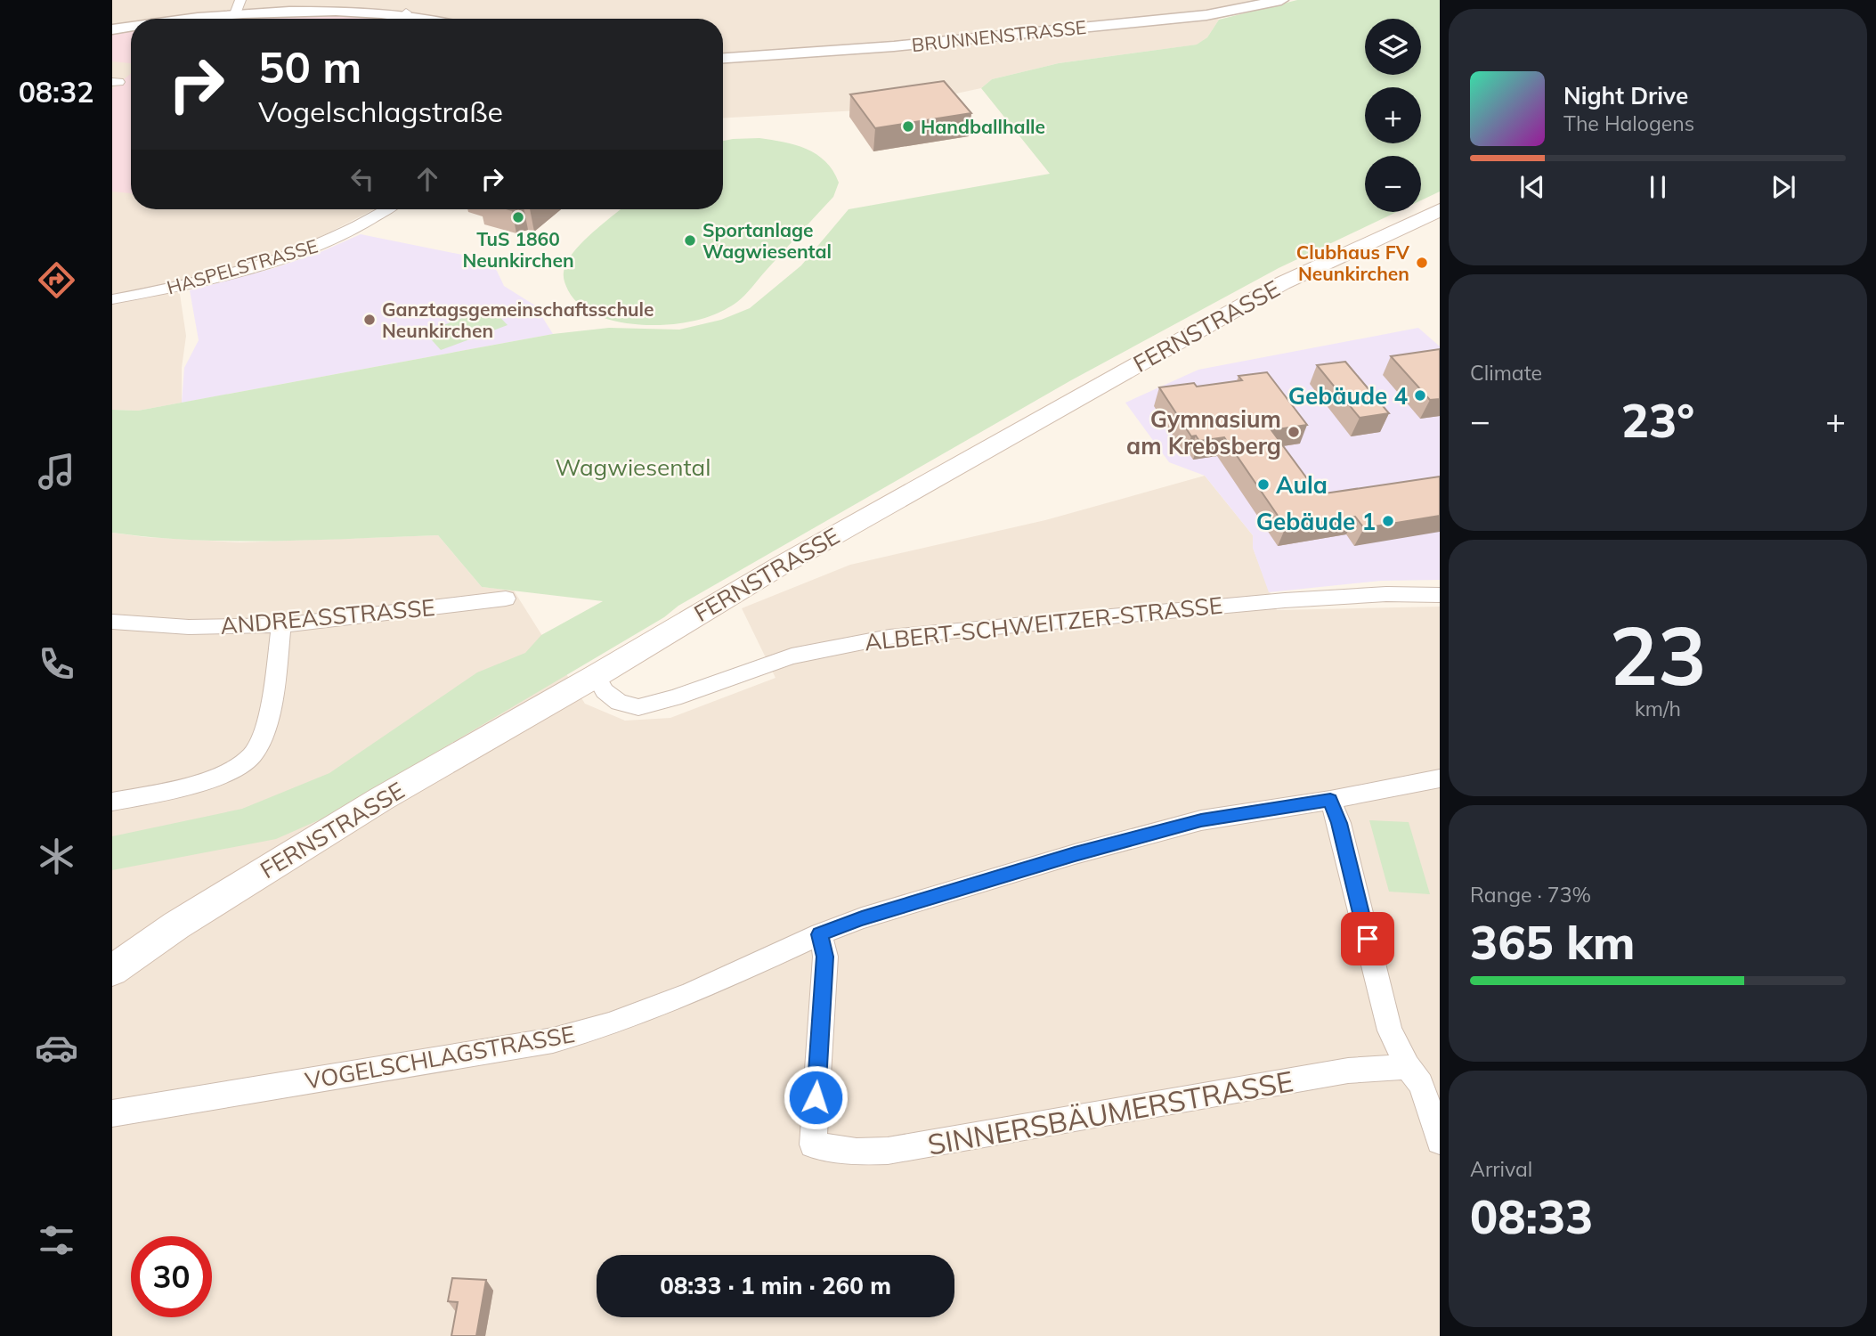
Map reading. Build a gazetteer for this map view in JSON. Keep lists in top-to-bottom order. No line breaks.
{"streets":{"main road":["FERNSTRASSE"],"street":["BRUNNENSTRASSE","HASPELSTRASSE","ANDREASSTRASSE","ALBERT-SCHWEITZER-STRASSE","VOGELSCHLAGSTRASSE","SINNERSBÄUMERSTRASSE"]},"crossings":[["FERNSTRASSE","ALBERT-SCHWEITZER-STRASSE"],["VOGELSCHLAGSTRASSE","SINNERSBÄUMERSTRASSE"]],"parks":["Wagwiesental"],"places":["Handballhalle","TuS 1860 Neunkirchen","Sportanlage Wagwiesental","Clubhaus FV Neunkirchen","Ganztagsgemeinschaftsschule Neunkirchen","Gebäude 4","Gymnasium am Krebsberg","Aula","Gebäude 1"],"page":{"tabs":"08:32","map_buttons":["+","−"],"turn":["50 m","Vogelschlagstraße"],"song":["Night Drive","The Halogens"],"tile":["Climate",["23","km/h"],["Range · 73%","365 km"],["Arrival","08:33"]],"heat":["−","23°","+"],"limit":"30","trip":"08:33 · 1 min · 260 m"}}
